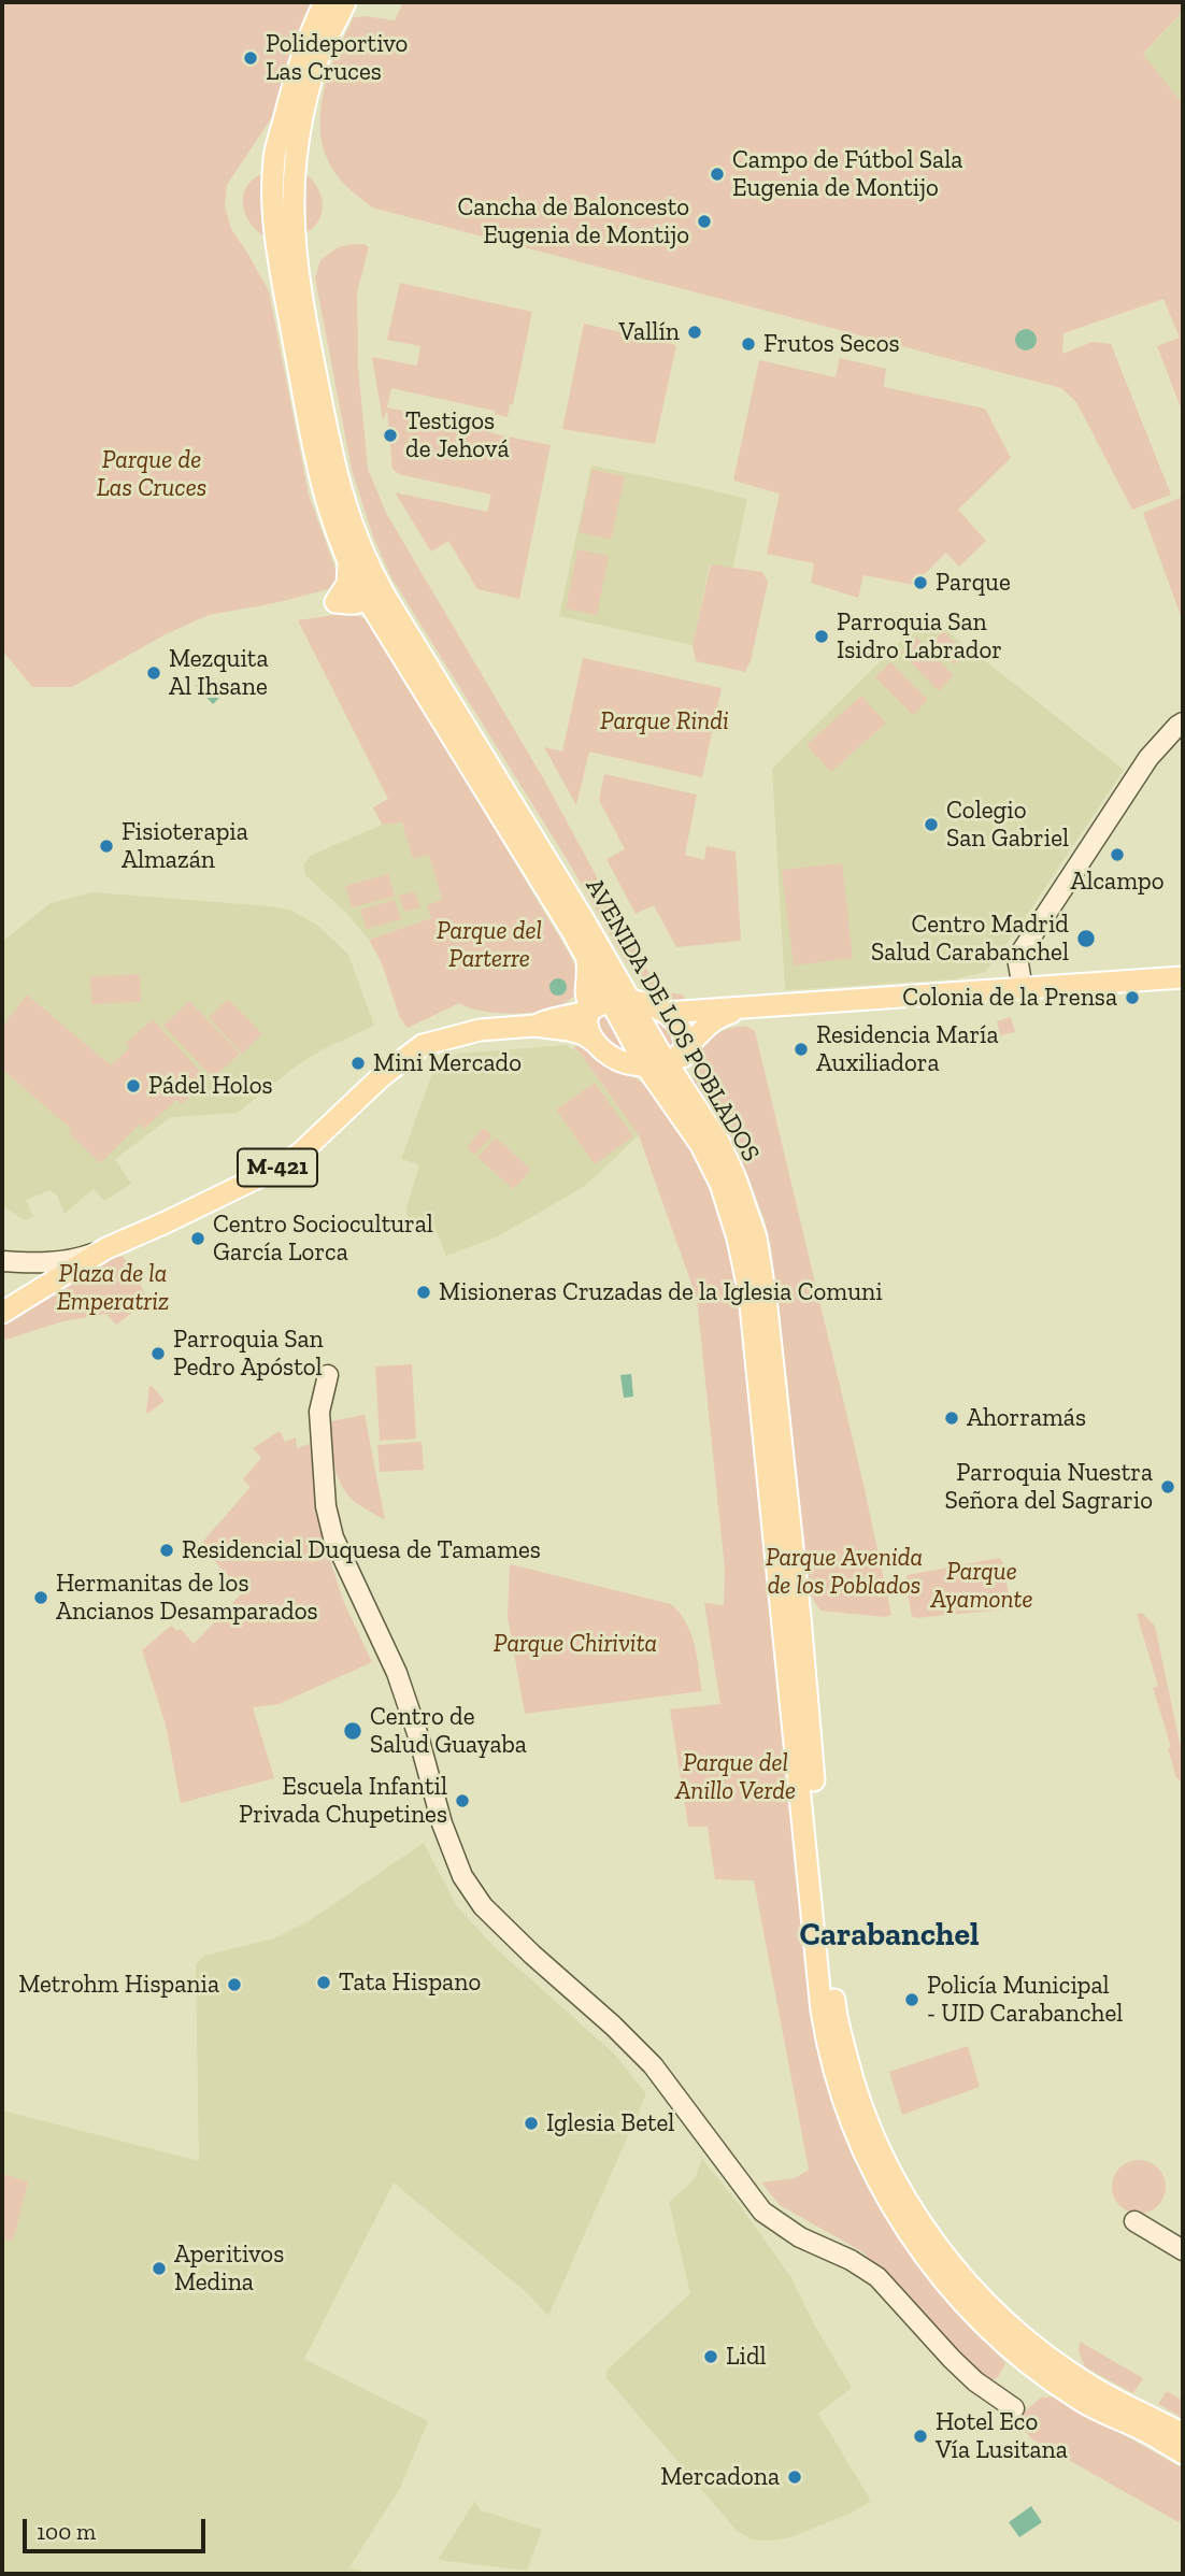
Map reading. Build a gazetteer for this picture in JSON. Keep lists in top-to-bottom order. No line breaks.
{"streets":{"main road":["AVENIDA DE LOS POBLADOS","M-421"]},"districts":["Carabanchel"],"parks":["Parque de Las Cruces","Parque Rindi","Parque del Parterre","Plaza de la Emperatriz","Parque Avenida de los Poblados","Parque Ayamonte","Parque Chirivita","Parque del Anillo Verde"],"places":["Polideportivo Las Cruces","Campo de Fútbol Sala Eugenia de Montijo","Cancha de Baloncesto Eugenia de Montijo","Vallín","Frutos Secos","Testigos de Jehová","Parque","Parroquia San Isidro Labrador","Mezquita Al Ihsane","Colegio San Gabriel","Fisioterapia Almazán","Alcampo","Centro Madrid Salud Carabanchel","Colonia de la Prensa","Residencia María Auxiliadora","Mini Mercado","Pádel Holos","Centro Sociocultural García Lorca","Misioneras Cruzadas de la Iglesia Comuni","Parroquia San Pedro Apóstol","Ahorramás","Parroquia Nuestra Señora del Sagrario","Residencial Duquesa de Tamames","Hermanitas de los Ancianos Desamparados","Centro de Salud Guayaba","Escuela Infantil Privada Chupetines","Tata Hispano","Metrohm Hispania","Policía Municipal - UID Carabanchel","Iglesia Betel","Aperitivos Medina","Lidl","Hotel Eco Vía Lusitana","Mercadona"],"scale_bar":"100 m"}
